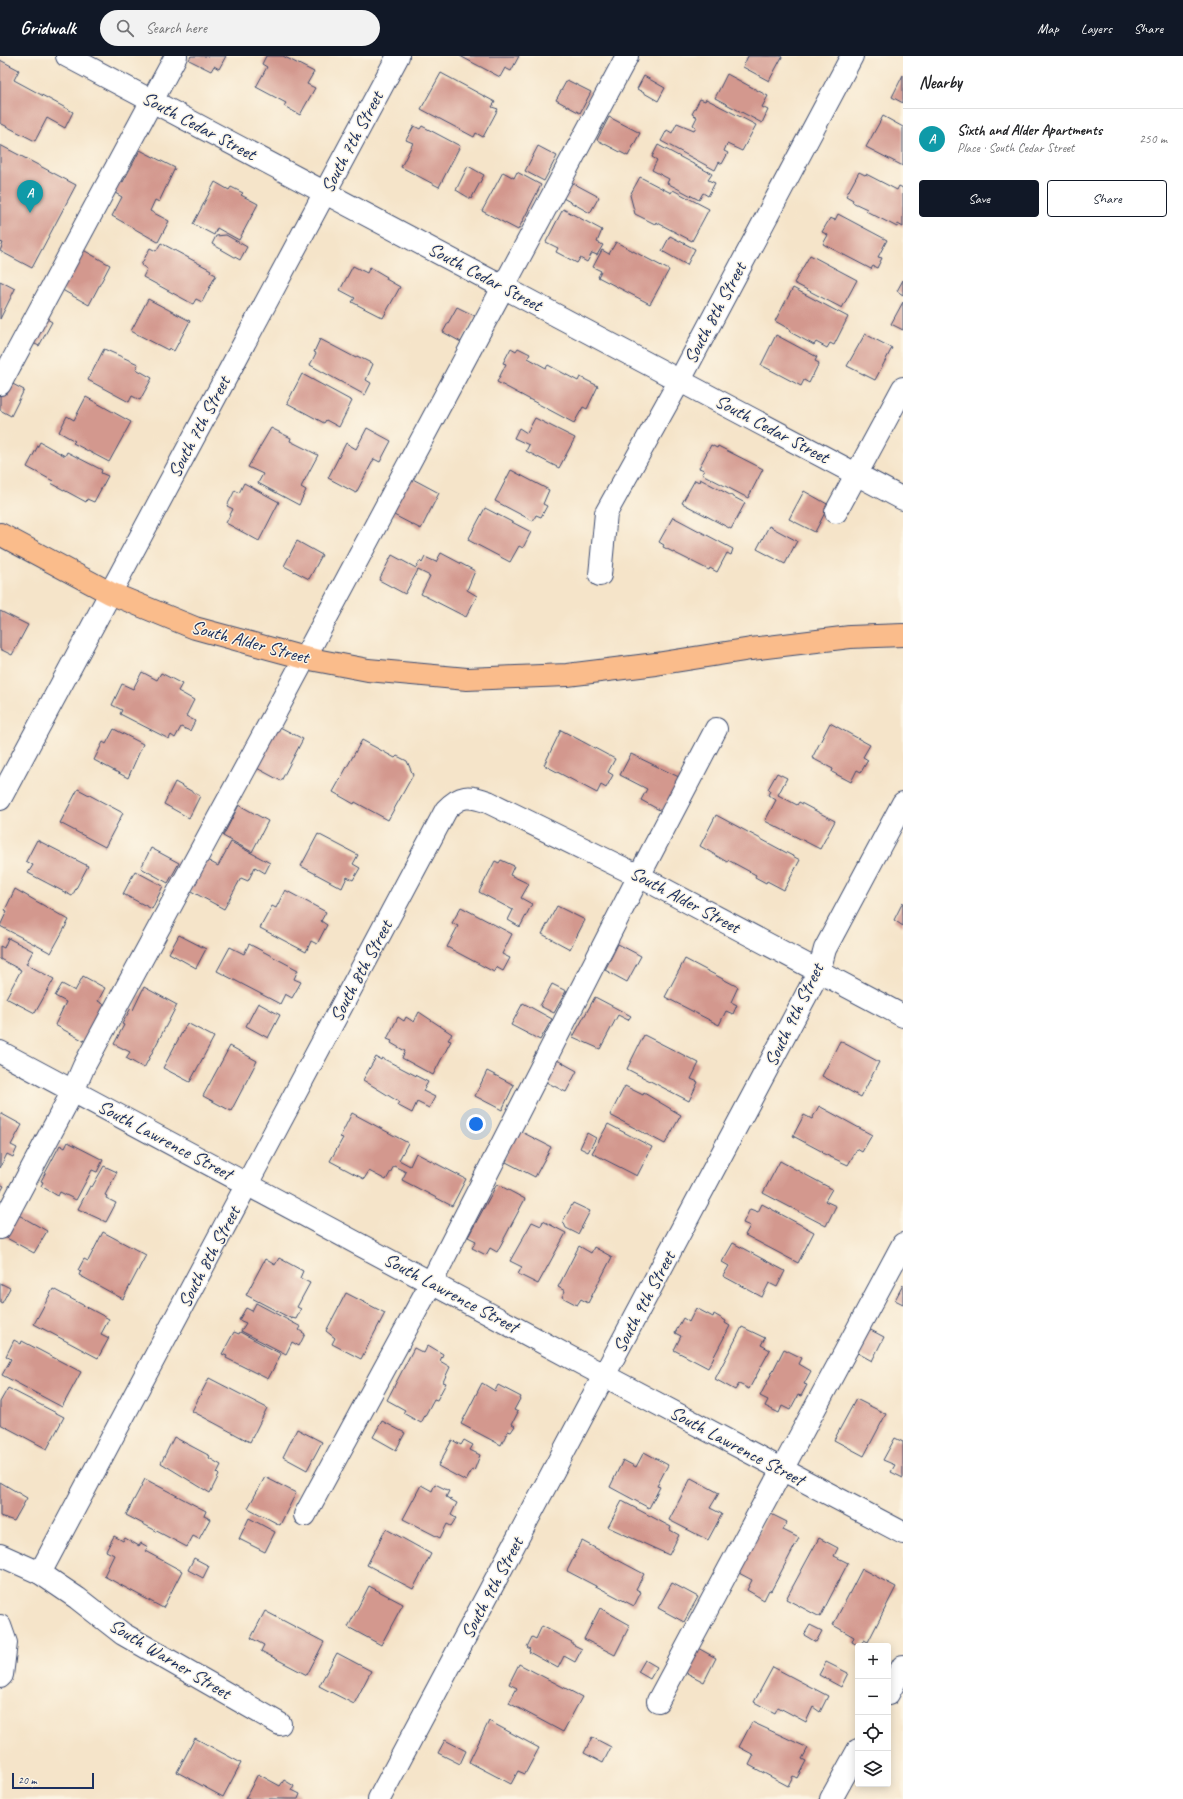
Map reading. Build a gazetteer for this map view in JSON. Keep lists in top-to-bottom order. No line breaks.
{"streets":{"main road":["South Alder Street"],"street":["South Cedar Street","South 7th Street","South 8th Street","South 9th Street","South Lawrence Street","South Warner Street"]},"crossings":[["South Cedar Street","South 7th Street"],["South Cedar Street","South 8th Street"],["South 7th Street","South Alder Street"],["South 8th Street","South Alder Street"],["South 8th Street","South Lawrence Street"],["South 8th Street","South Warner Street"],["South Alder Street","South 9th Street"],["South 9th Street","South Lawrence Street"]],"scale_bar":"20 m","page":{"header":"Gridwalk","search":"Search here","nav":["Map","Layers","Share"],"heading":"Nearby","list":[{"mark":"A","name":"Sixth and Alder Apartments","note":"Place · South Cedar Street","value":"250 m"}],"buttons":["Save","Share"],"pins":"A","map_buttons":["+","−"],"scale":"20 m"}}
